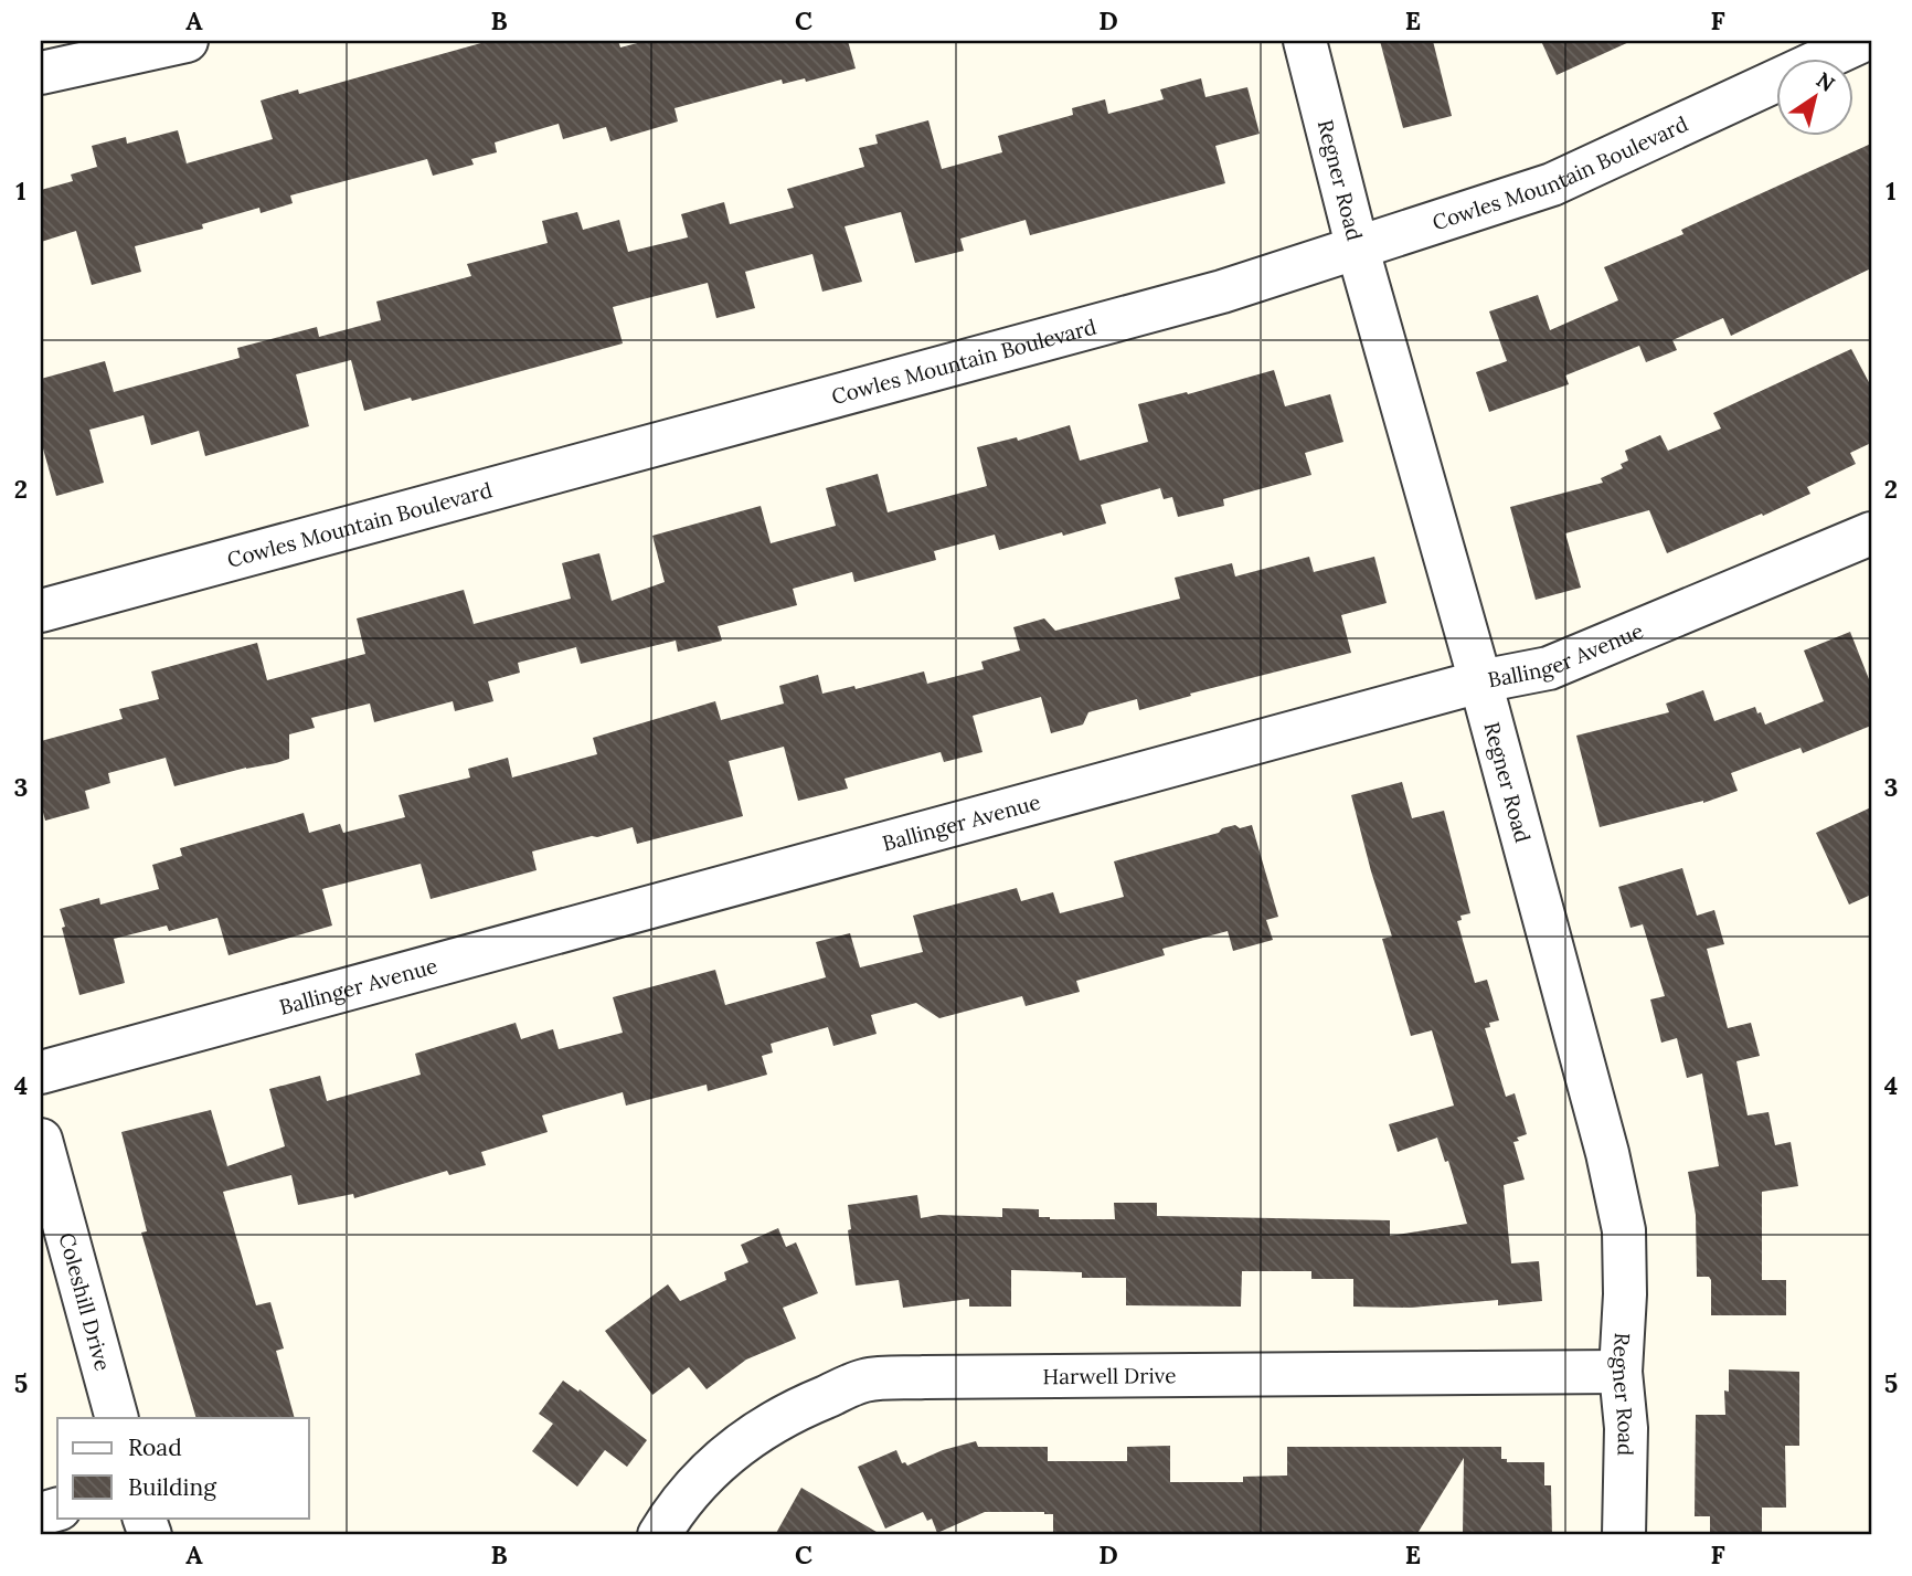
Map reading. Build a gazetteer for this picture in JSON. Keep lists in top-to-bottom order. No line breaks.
{"streets":{"street":["Cowles Mountain Boulevard","Regner Road","Ballinger Avenue","Coleshill Drive","Harwell Drive"]},"crossings":[["Cowles Mountain Boulevard","Regner Road"],["Regner Road","Ballinger Avenue"],["Regner Road","Harwell Drive"]],"legend":["Road","Building"],"north":"top right","grid":{"columns":["A","B","C","D","E","F"],"rows":["1","2","3","4","5"]}}
